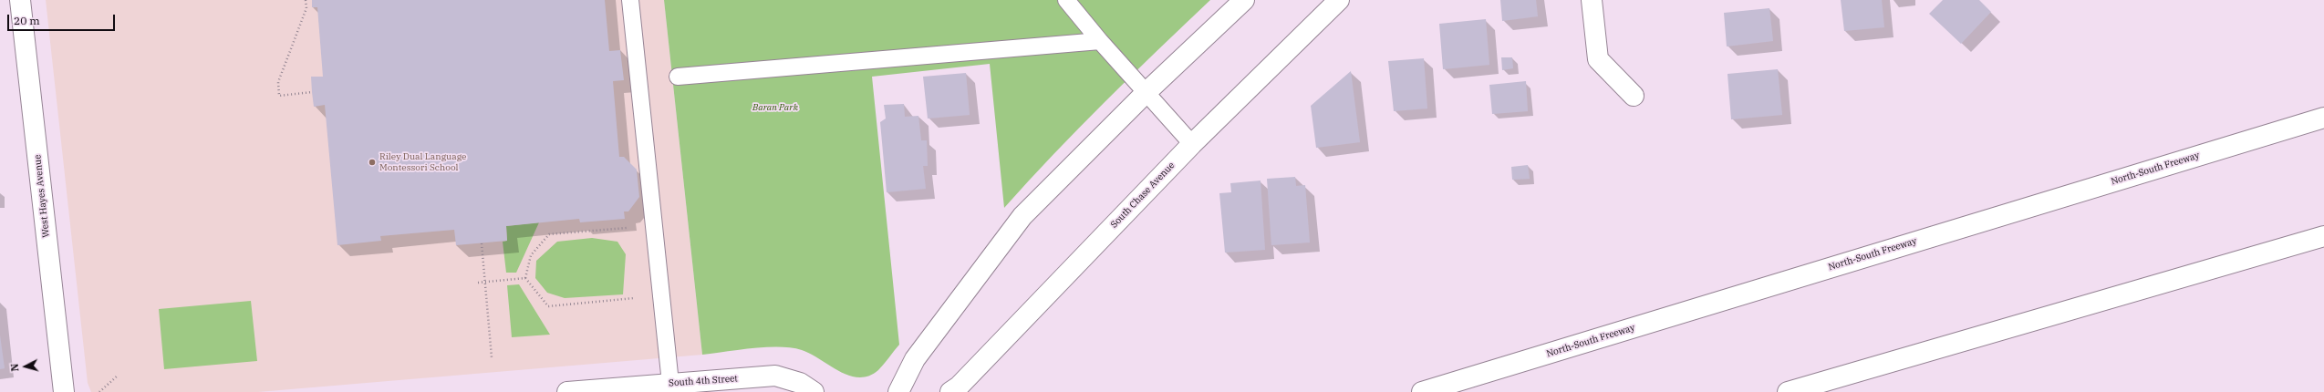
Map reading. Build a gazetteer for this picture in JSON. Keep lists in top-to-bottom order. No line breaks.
{"streets":{"main road":["North-South Freeway","South Chase Avenue","West Hayes Avenue","South 4th Street"]},"parks":["Baran Park"],"places":["Riley Dual Language Montessori School"],"scale_bar":"20 m","north":"left"}
